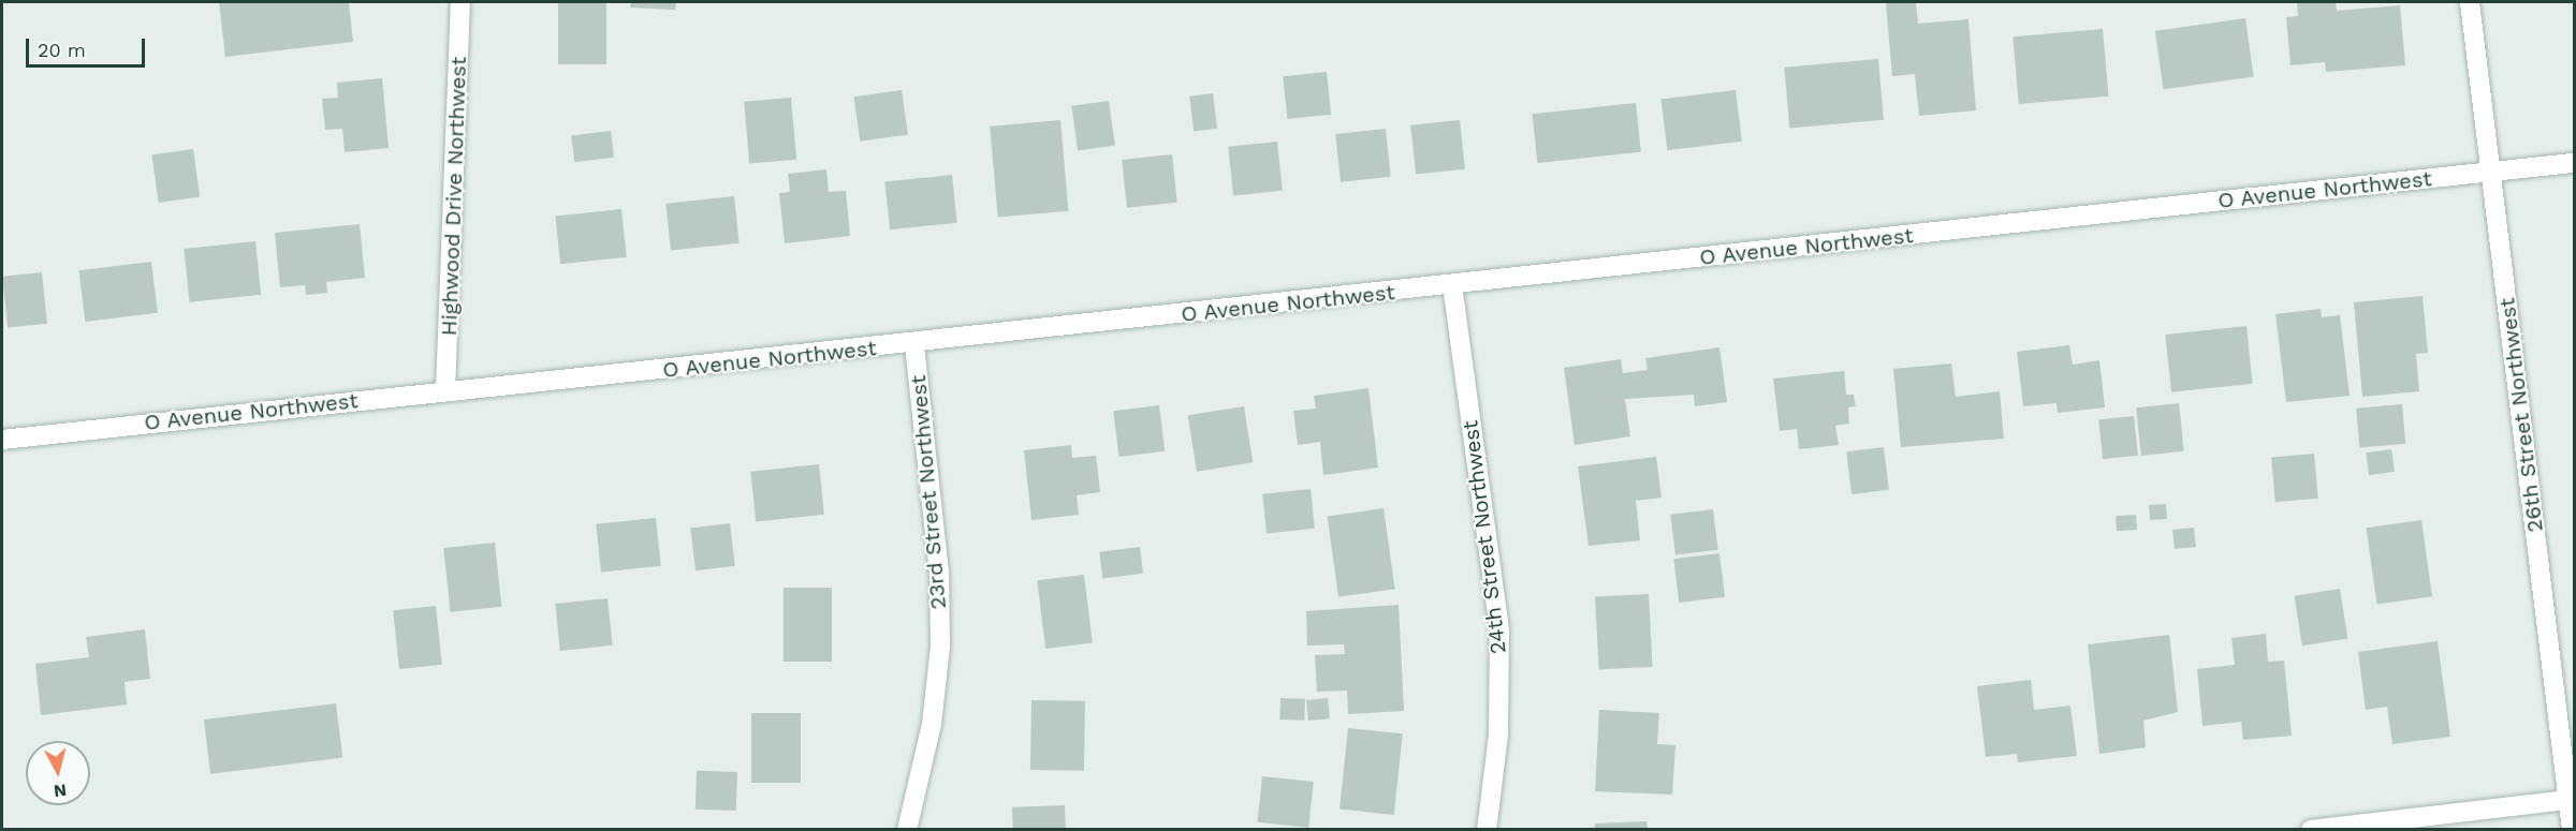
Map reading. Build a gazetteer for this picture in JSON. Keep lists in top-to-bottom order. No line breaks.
{"streets":{"street":["O Avenue Northwest","Highwood Drive Northwest","26th Street Northwest","23rd Street Northwest","24th Street Northwest"]},"crossings":[["O Avenue Northwest","Highwood Drive Northwest"],["O Avenue Northwest","26th Street Northwest"],["O Avenue Northwest","23rd Street Northwest"],["O Avenue Northwest","24th Street Northwest"]],"scale_bar":"20 m","north":"bottom"}
